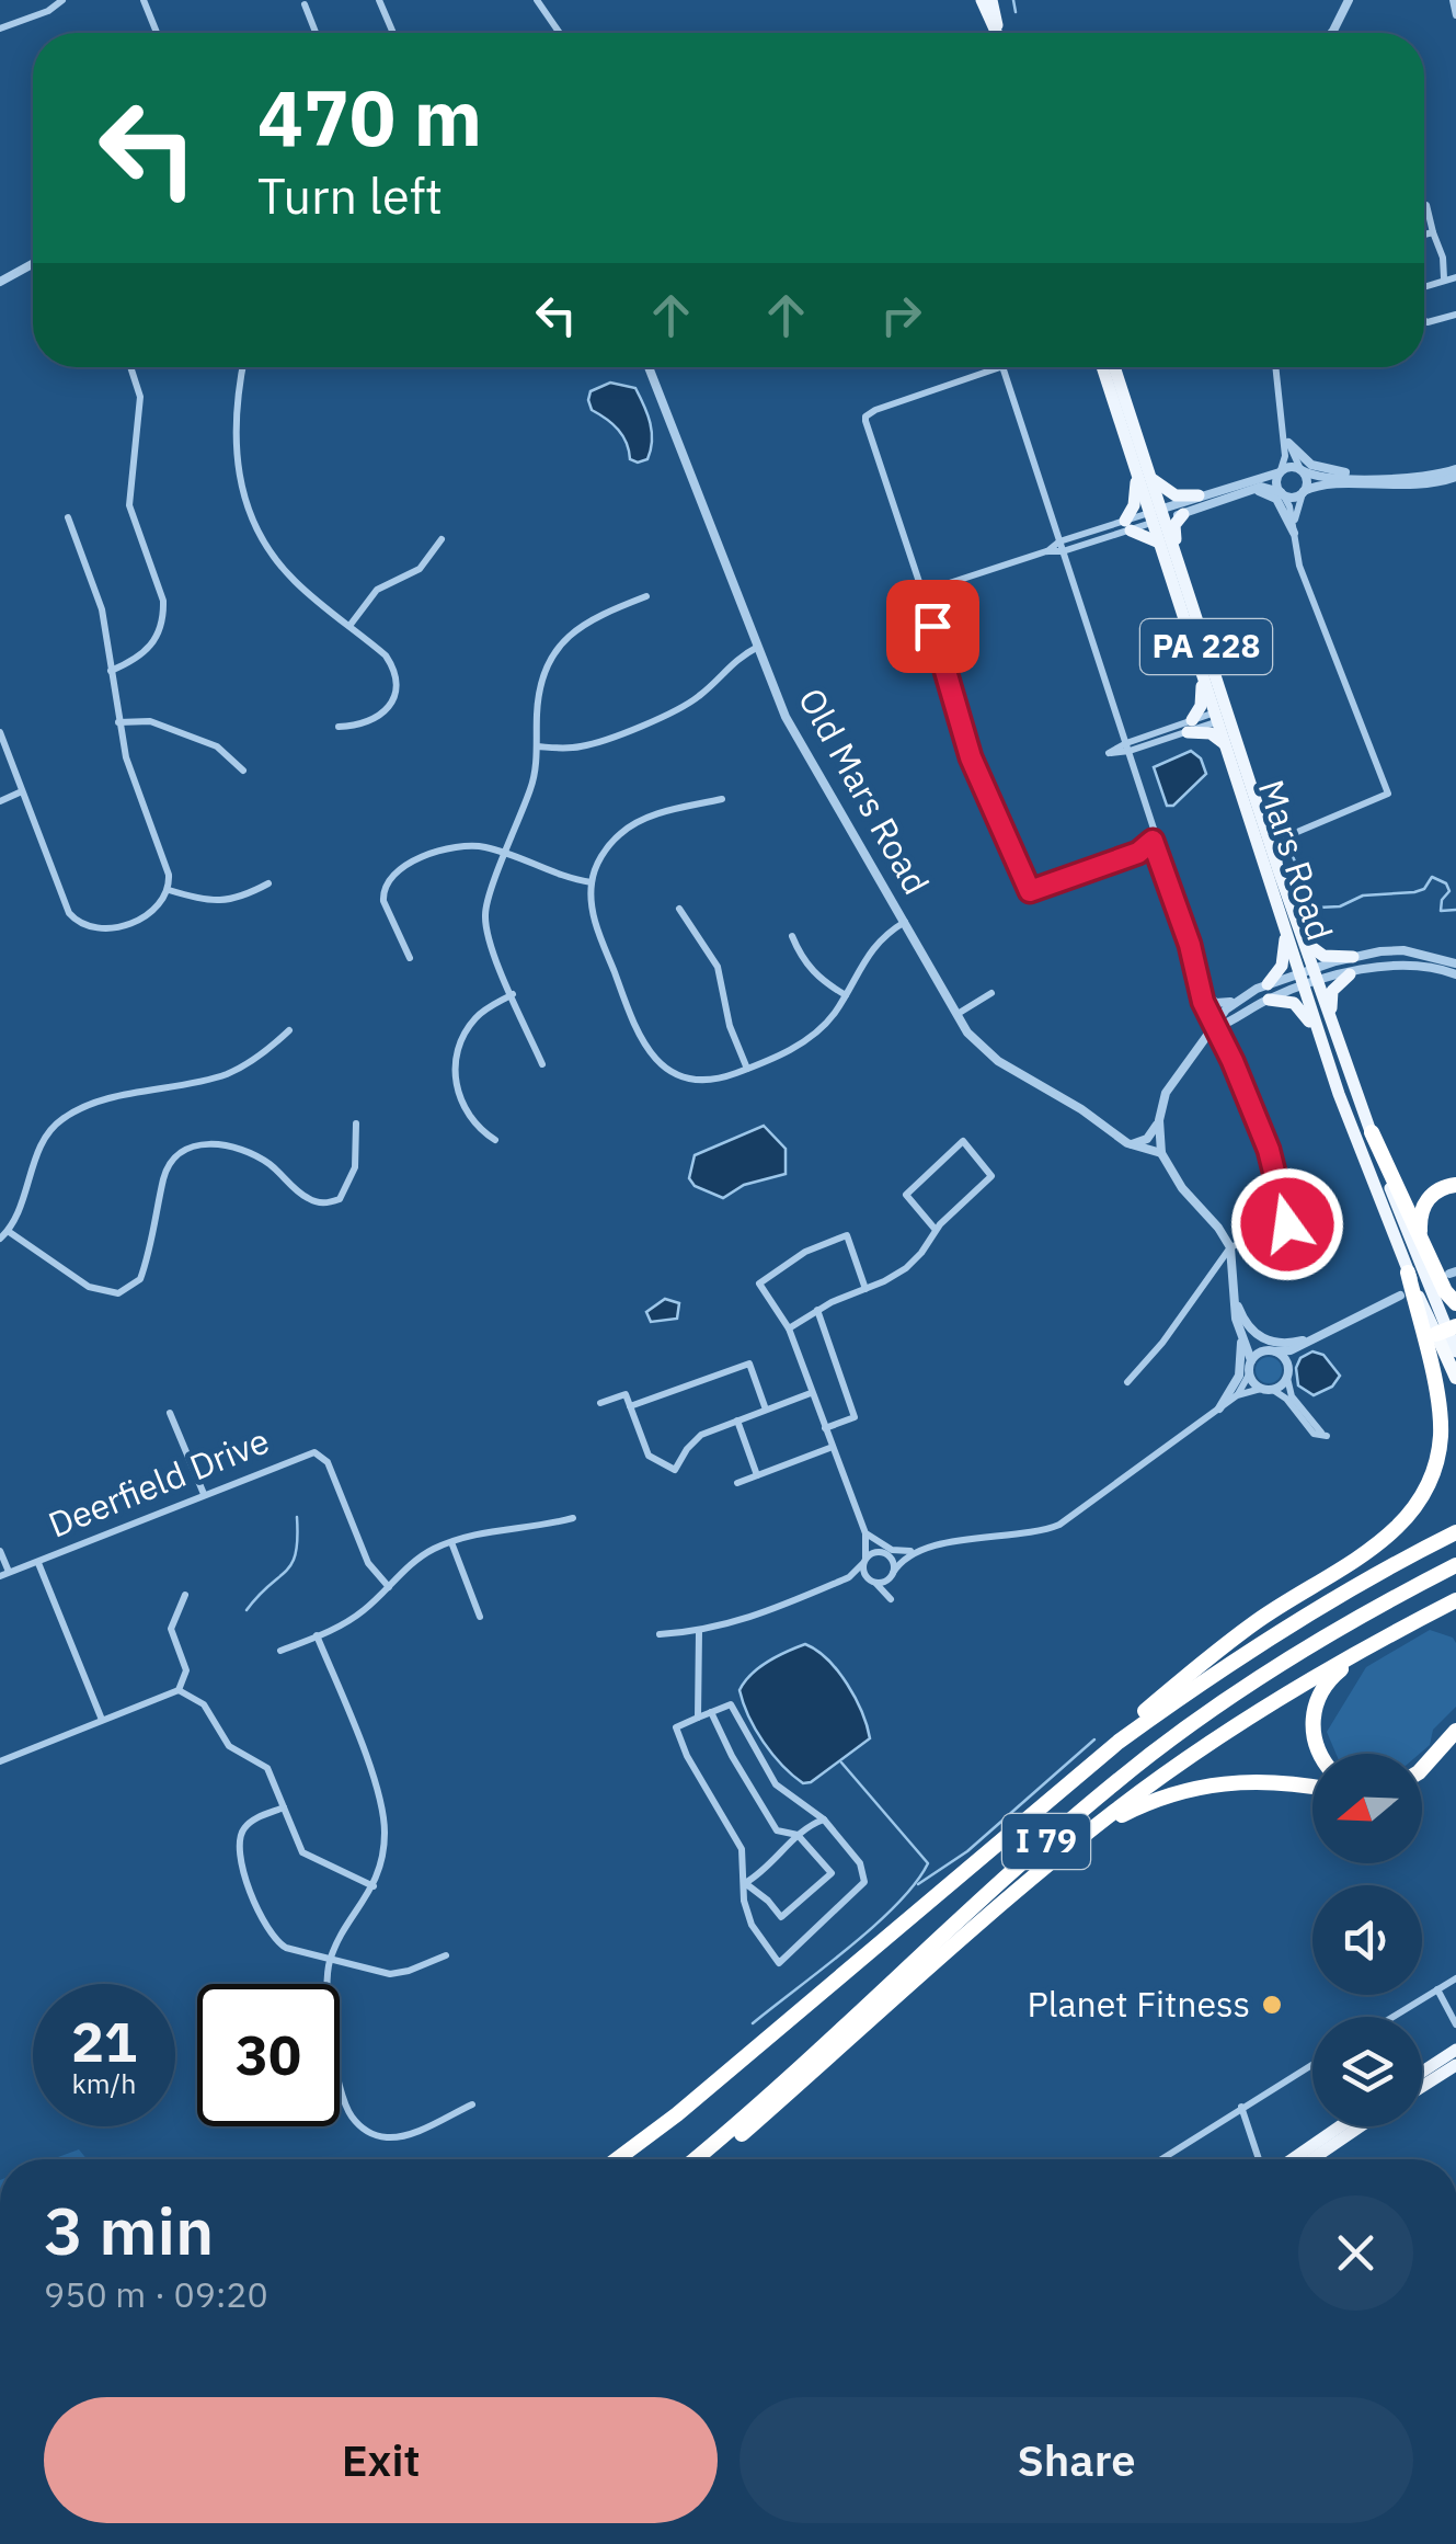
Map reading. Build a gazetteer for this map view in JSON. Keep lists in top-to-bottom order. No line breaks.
{"streets":{"highway":["PA 228","Mars Road","I 79"],"street":["Old Mars Road","Deerfield Drive"]},"places":["Planet Fitness"],"north":"left","page":{"turn":["470 m","Turn left"],"speed":"21 km/h","limit":"30","heading":["3 min","950 m · 09:20"],"buttons":["Exit","Share"]}}
